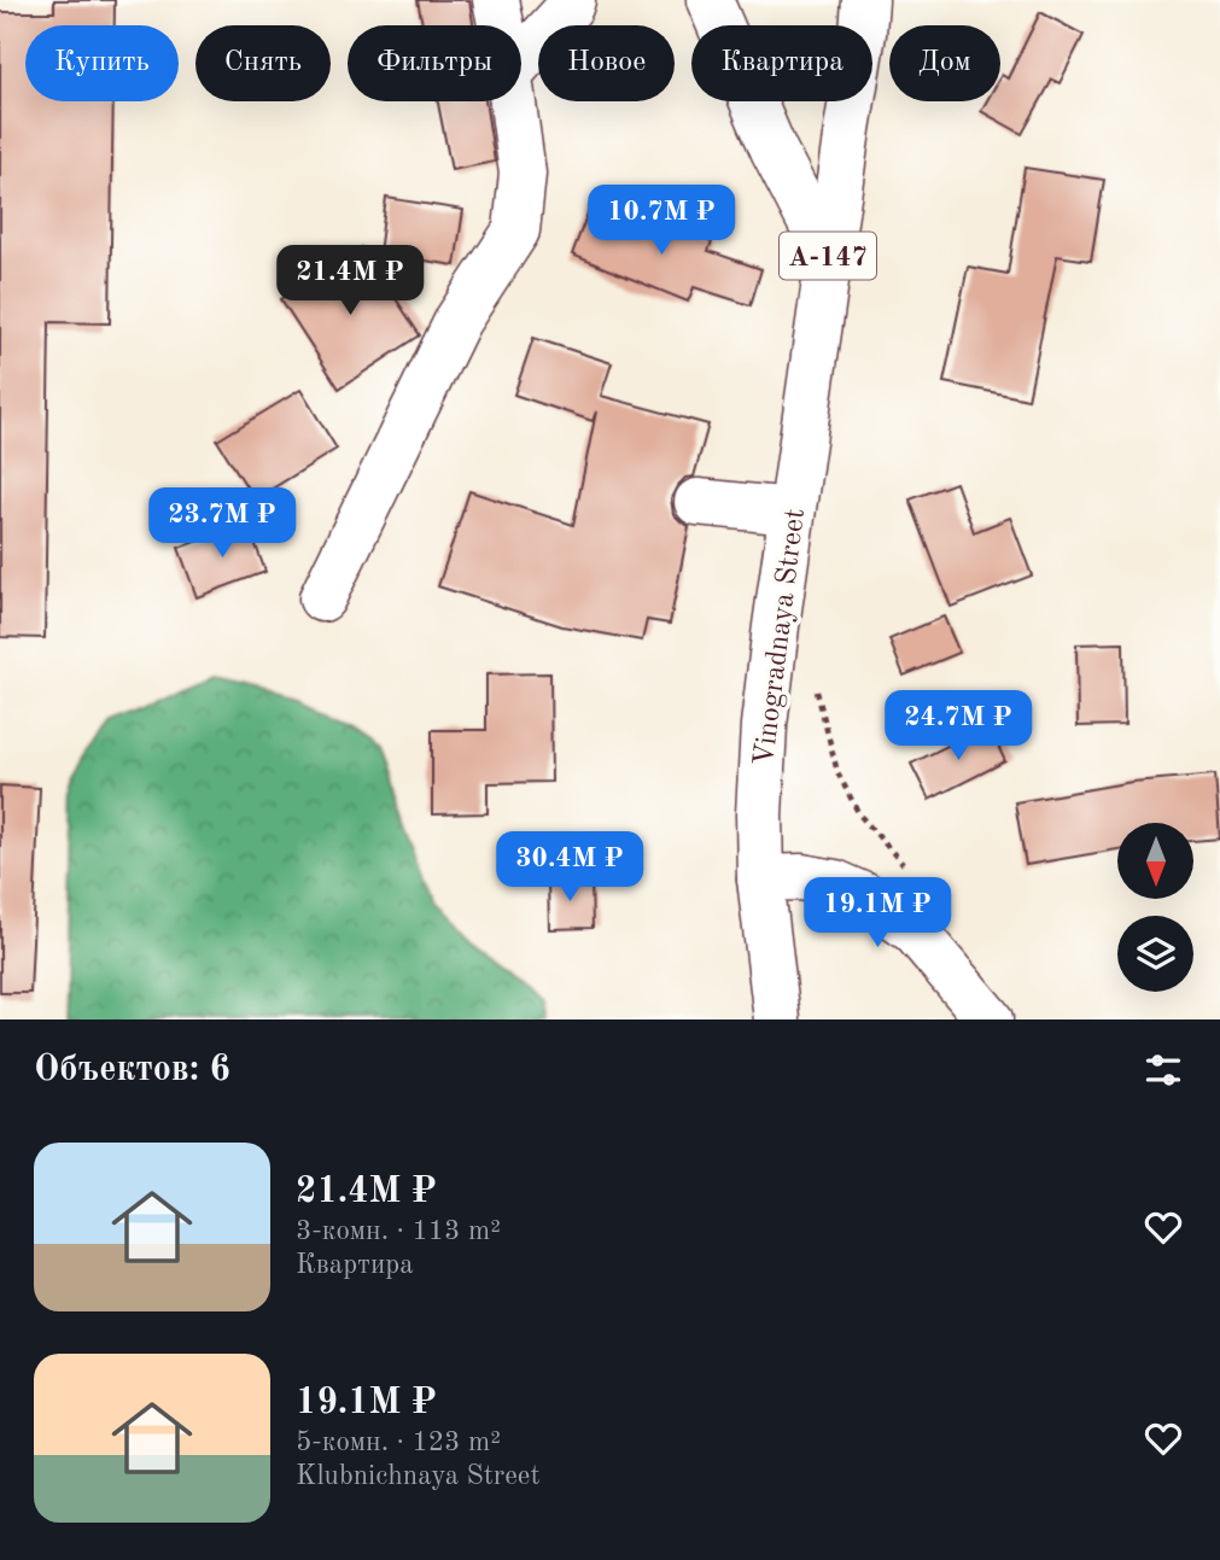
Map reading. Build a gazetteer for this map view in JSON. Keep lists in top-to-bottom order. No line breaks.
{"streets":{"main road":["А-147","Vinogradnaya Street"]},"north":"bottom","page":{"chip":["Купить","Снять","Фильтры","Новое","Квартира","Дом"],"price":["10.7M ₽","21.4M ₽","23.7M ₽","24.7M ₽","30.4M ₽","19.1M ₽"],"heading":"Объектов: 6","list":[{"name":"21.4M ₽","note":"3-комн. · 113 m² · Квартира"},{"name":"19.1M ₽","note":"5-комн. · 123 m² · Klubnichnaya Street"}]}}
